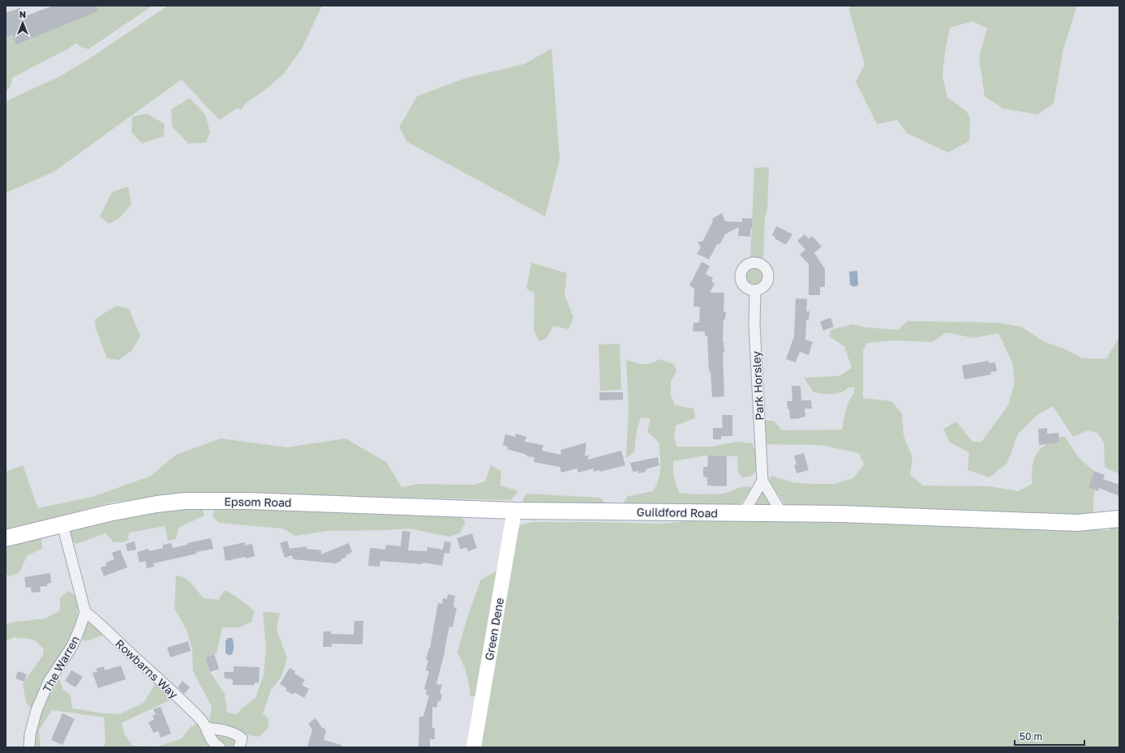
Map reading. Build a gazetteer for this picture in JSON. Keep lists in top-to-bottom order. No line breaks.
{"streets":{"main road":["Epsom Road","Guildford Road"],"street":["Park Horsley","Green Dene","The Warren","Rowbarns Way"]},"crossings":[["Park Horsley","Guildford Road"],["Epsom Road","Guildford Road"],["Epsom Road","Green Dene"],["Guildford Road","Green Dene"],["The Warren","Rowbarns Way"]],"scale_bar":"50 m","north":"top"}
